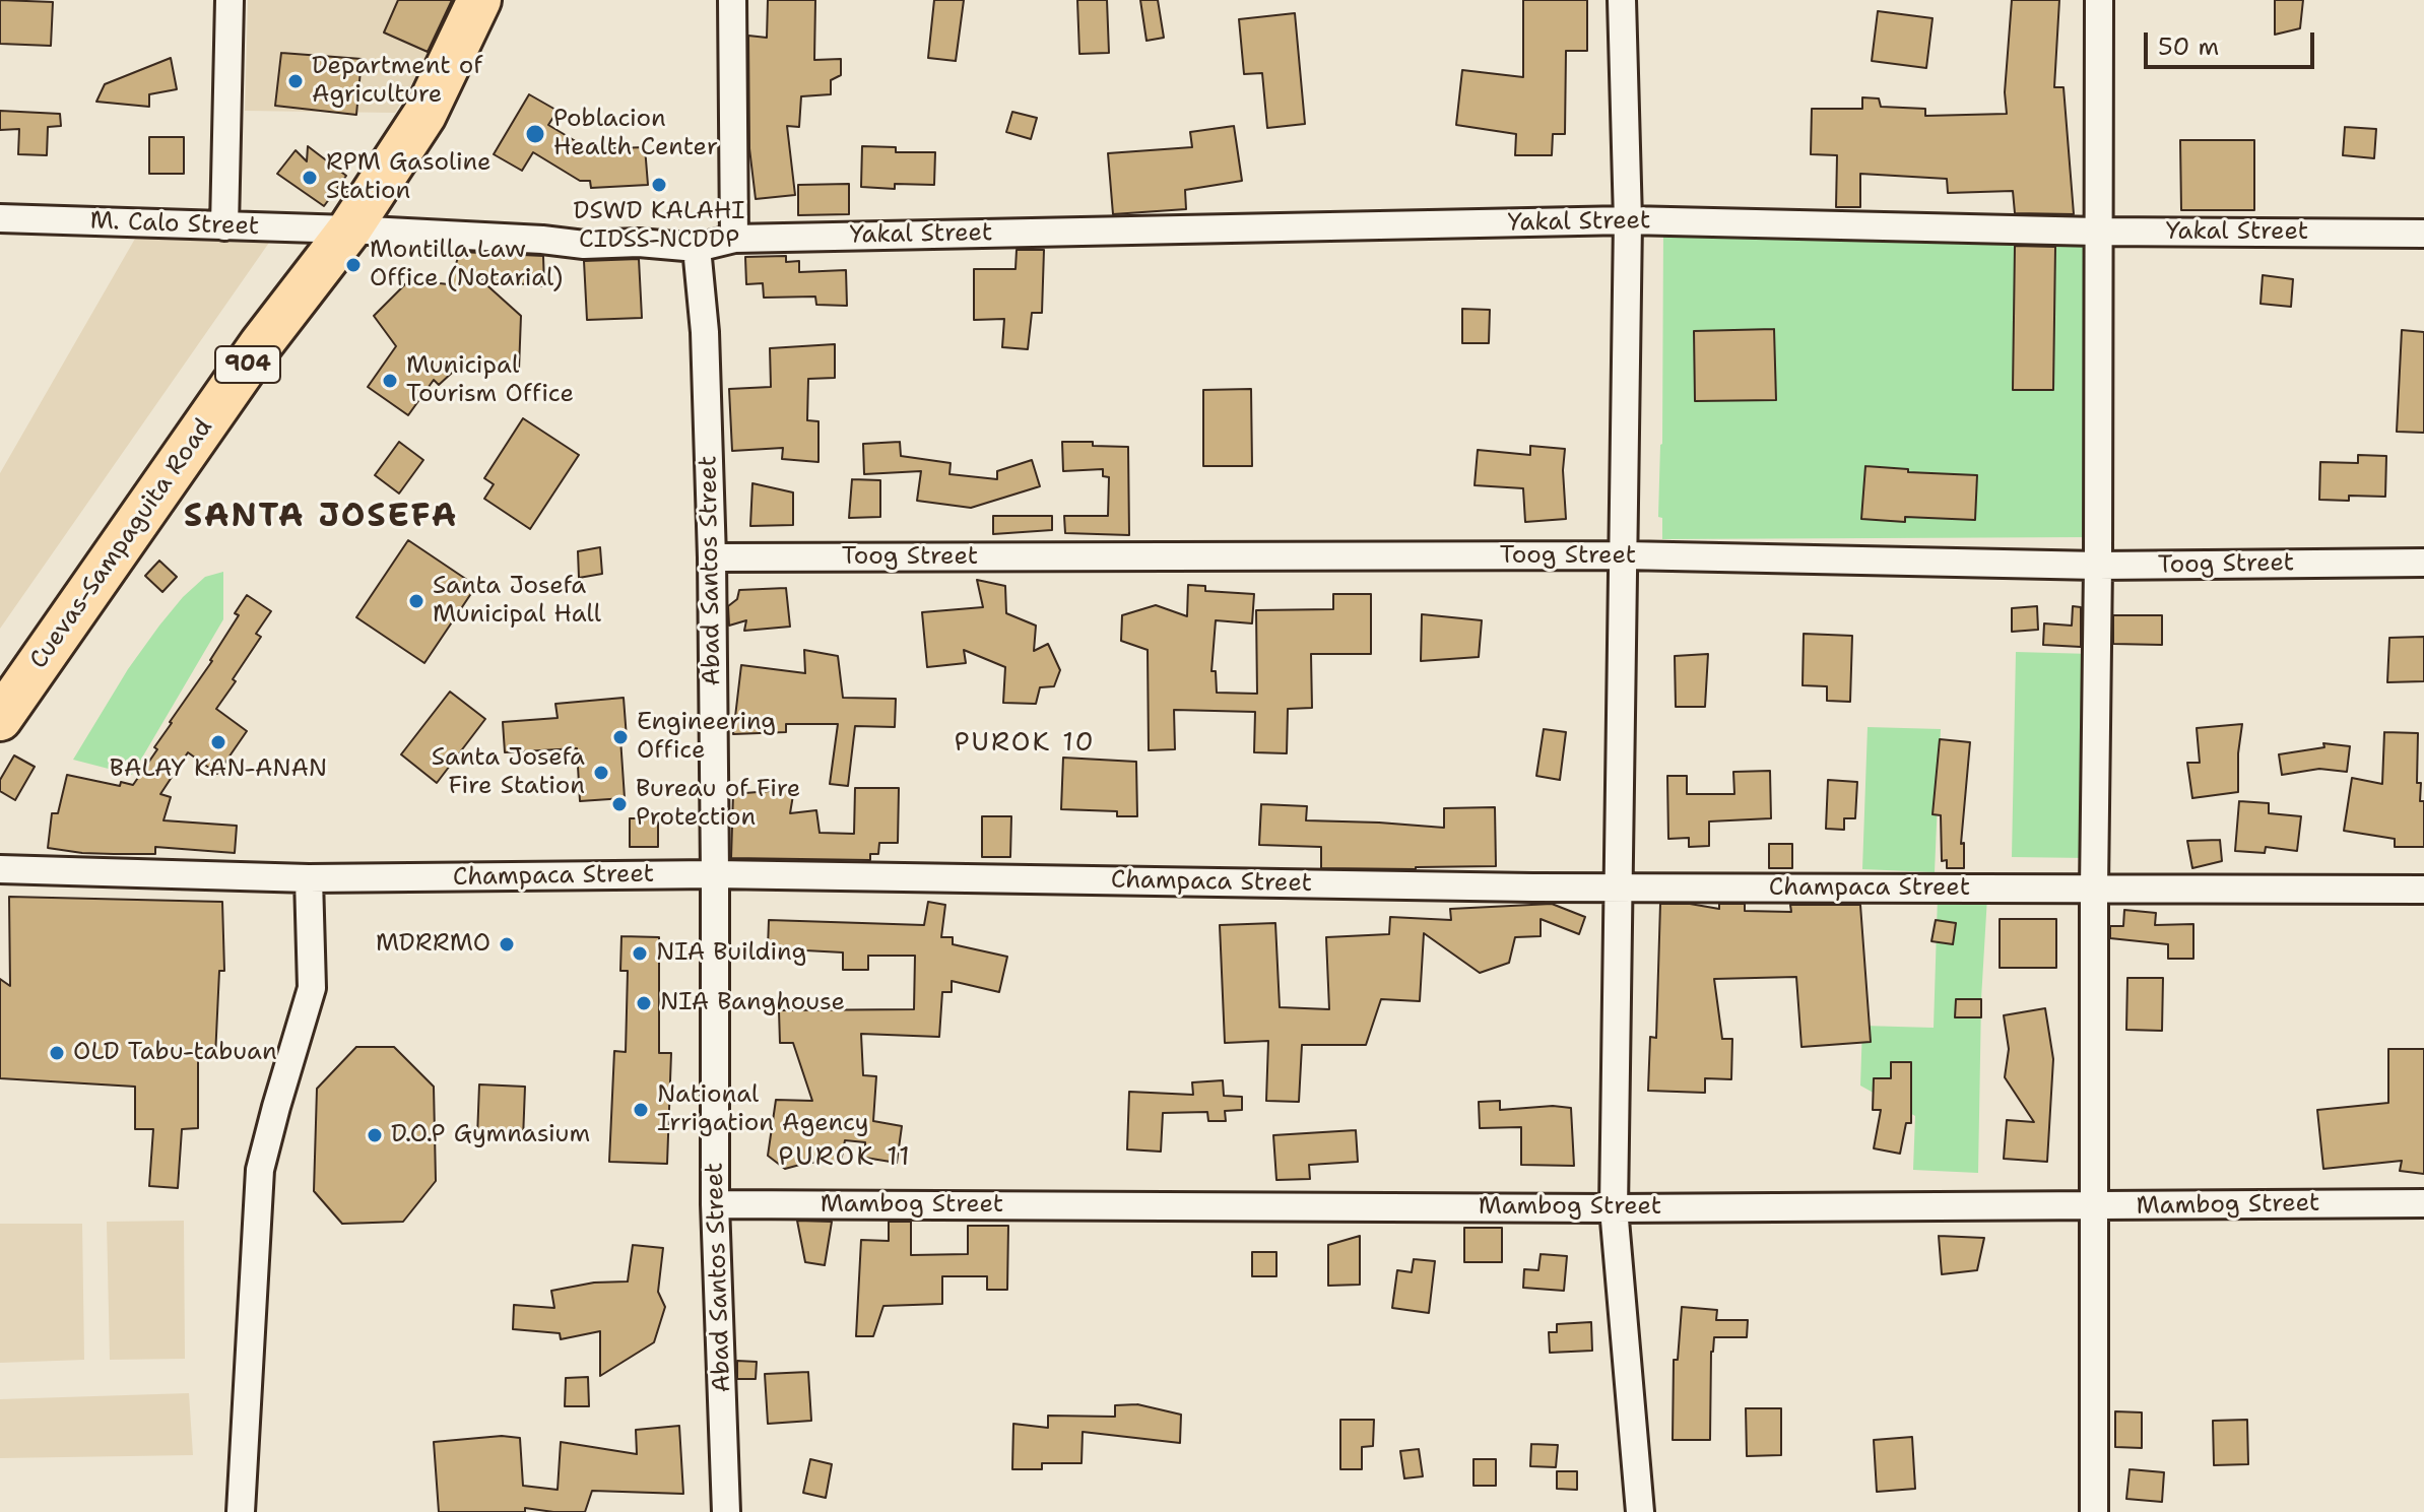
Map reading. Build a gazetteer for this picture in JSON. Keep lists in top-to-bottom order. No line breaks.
{"streets":{"main road":["904","Cuevas-Sampaguita Road"],"street":["Yakal Street","M. Calo Street","Toog Street","Abad Santos Street","Champaca Street","Mambog Street"]},"crossings":[["M. Calo Street","Cuevas-Sampaguita Road"],["Toog Street","Abad Santos Street"],["Abad Santos Street","Champaca Street"],["Abad Santos Street","Mambog Street"]],"districts":["SANTA JOSEFA","PUROK 10","PUROK 11"],"places":["Department of Agriculture","Poblacion Health Center","RPM Gasoline Station","DSWD KALAHI CIDSS-NCDDP","Montilla Law Office (Notarial)","Municipal Tourism Office","Santa Josefa Municipal Hall","Engineering Office","BALAY KAN-ANAN","Santa Josefa Fire Station","Bureau of Fire Protection","MDRRMO","NIA Building","NIA Banghouse","OLD Tabu-tabuan","National Irrigation Agency","D.O.P Gymnasium"],"scale_bar":"50 m"}
